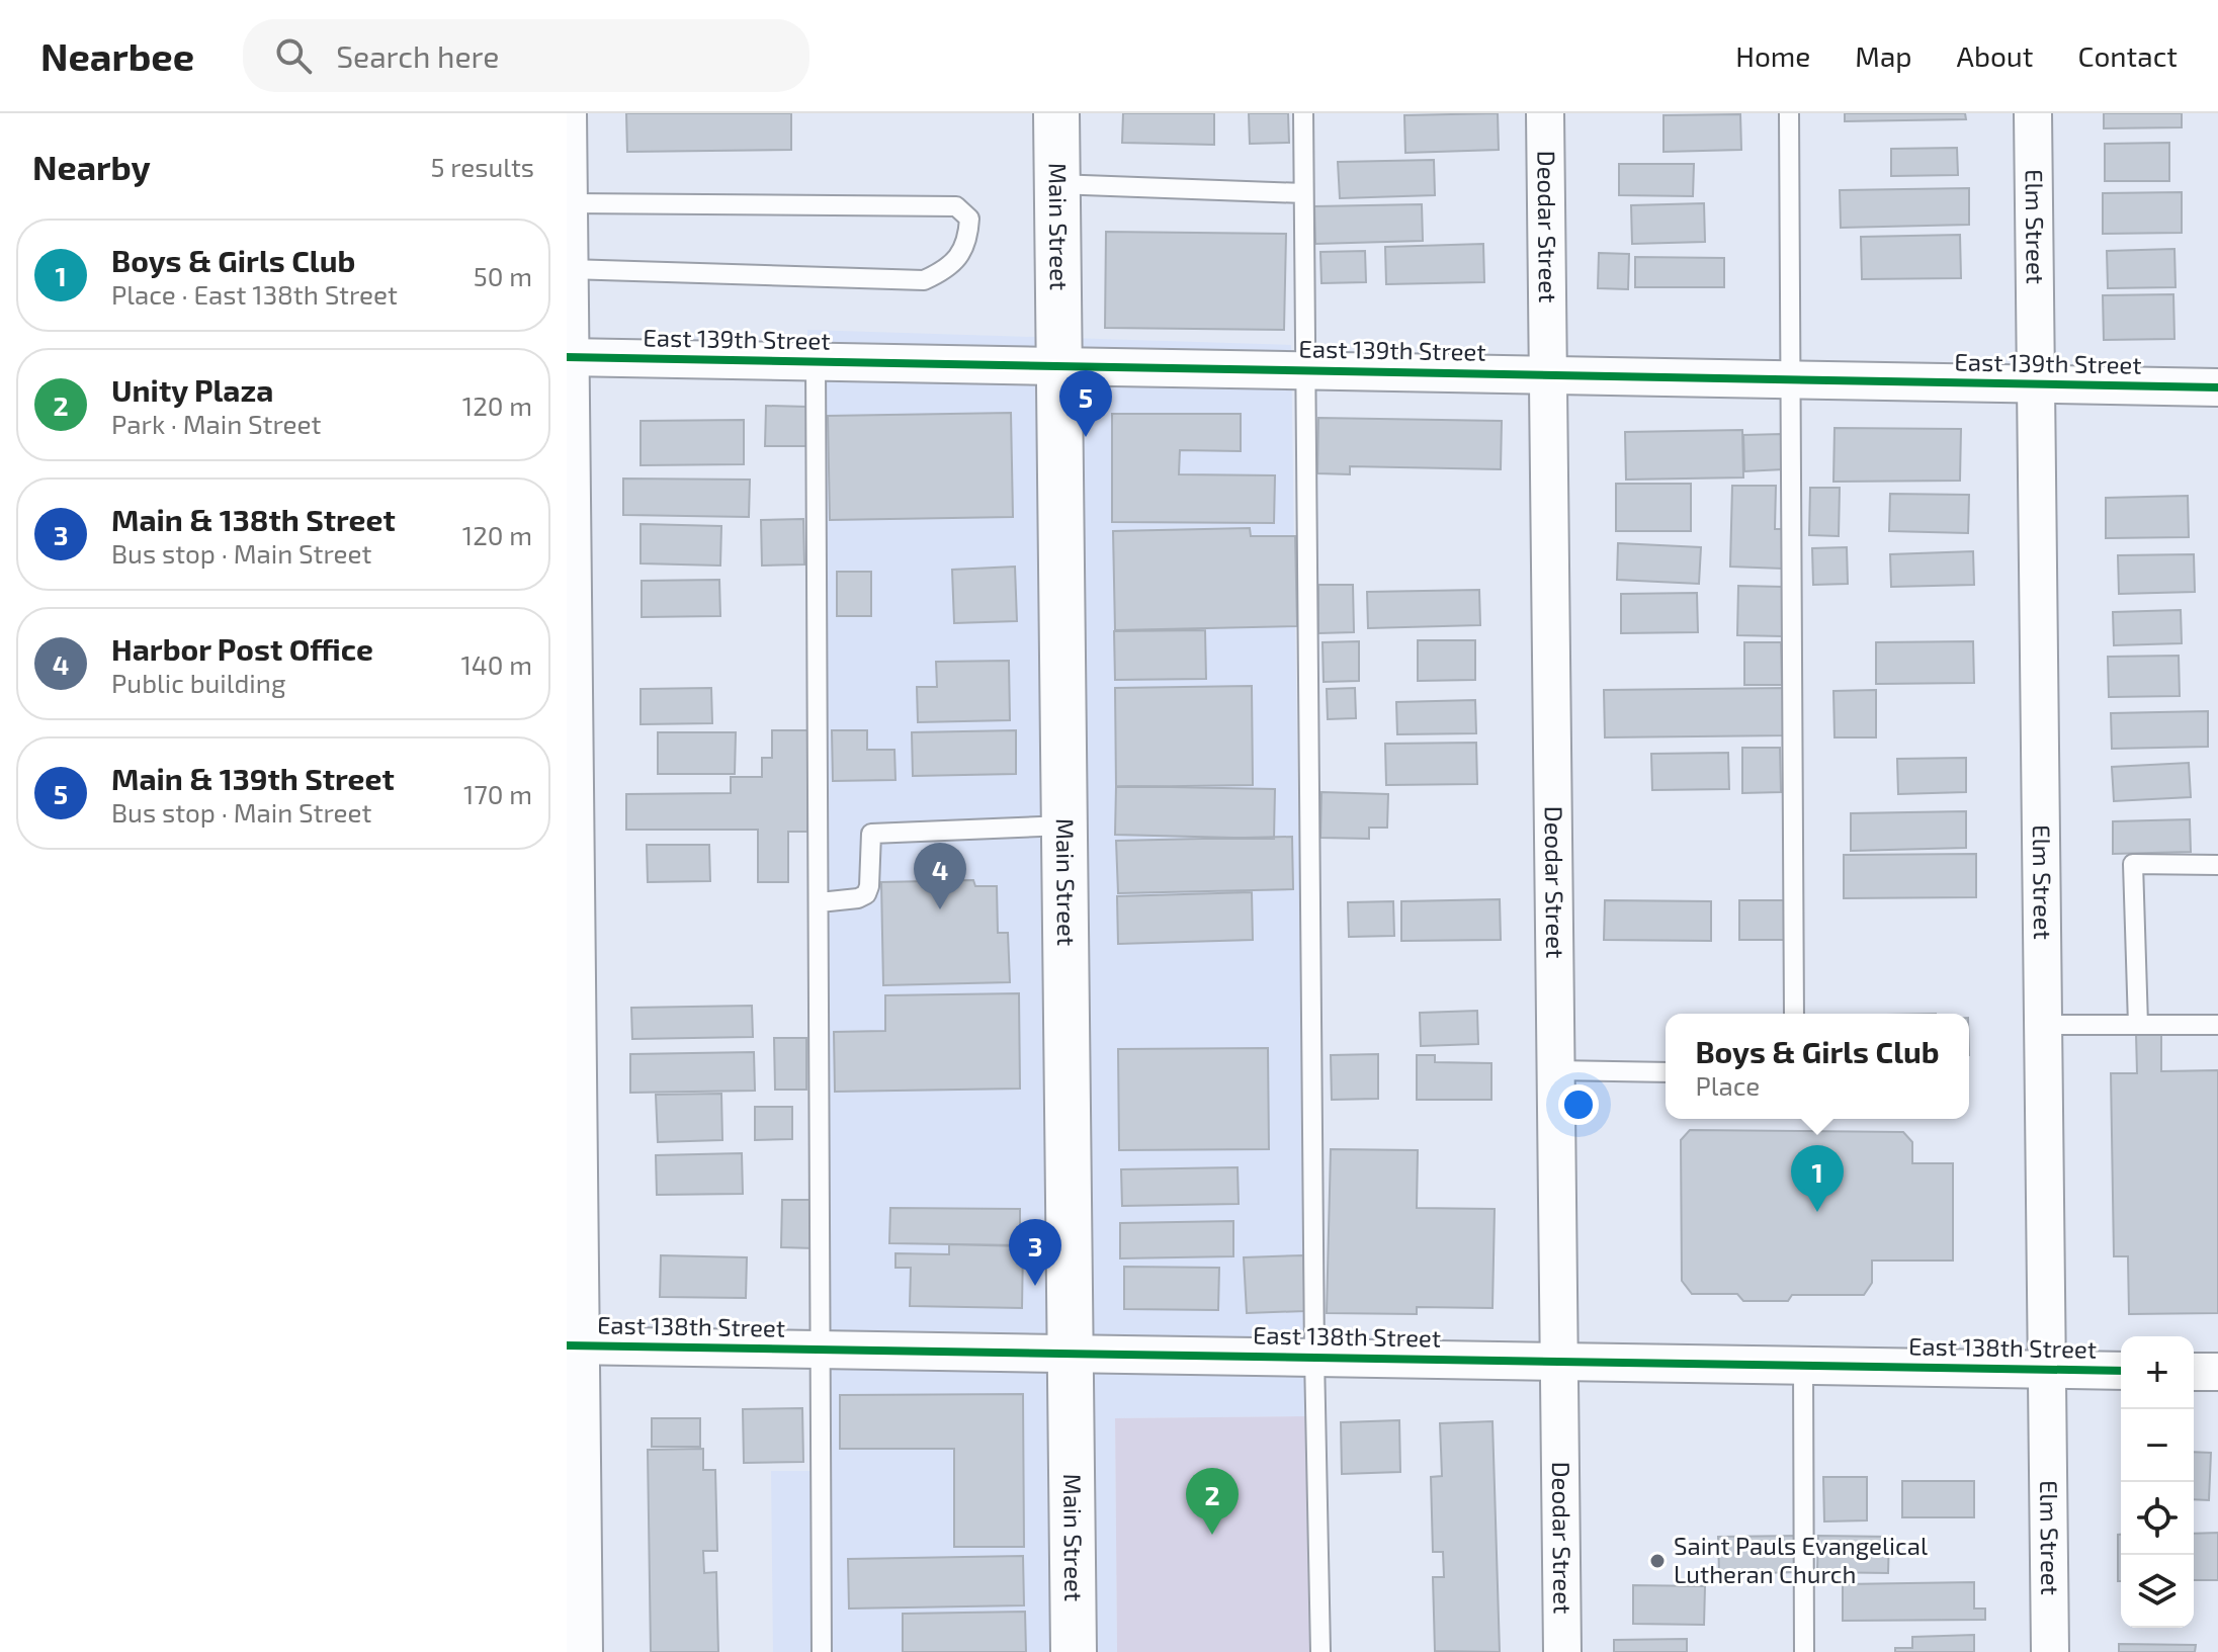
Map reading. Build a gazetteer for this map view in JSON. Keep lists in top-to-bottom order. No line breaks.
{"streets":{"street":["Main Street","Deodar Street","Elm Street","East 139th Street","East 138th Street"]},"crossings":[["Main Street","East 139th Street"],["Main Street","East 138th Street"],["Deodar Street","East 139th Street"],["Deodar Street","East 138th Street"],["Elm Street","East 139th Street"],["Elm Street","East 138th Street"]],"places":["Saint Pauls Evangelical Lutheran Church"],"page":{"header":"Nearbee","search":"Search here","nav":["Home","Map","About","Contact"],"heading":["Nearby","5 results"],"list":[{"mark":"1","name":"Boys & Girls Club","note":"Place · East 138th Street","value":"50 m"},{"mark":"2","name":"Unity Plaza","note":"Park · Main Street","value":"120 m"},{"mark":"3","name":"Main & 138th Street","note":"Bus stop · Main Street","value":"120 m"},{"mark":"4","name":"Harbor Post Office","note":"Public building","value":"140 m"},{"mark":"5","name":"Main & 139th Street","note":"Bus stop · Main Street","value":"170 m"}],"pins":["5","4","1","3","2"],"popup":["Boys & Girls Club","Place"],"map_buttons":["+","−"]}}
